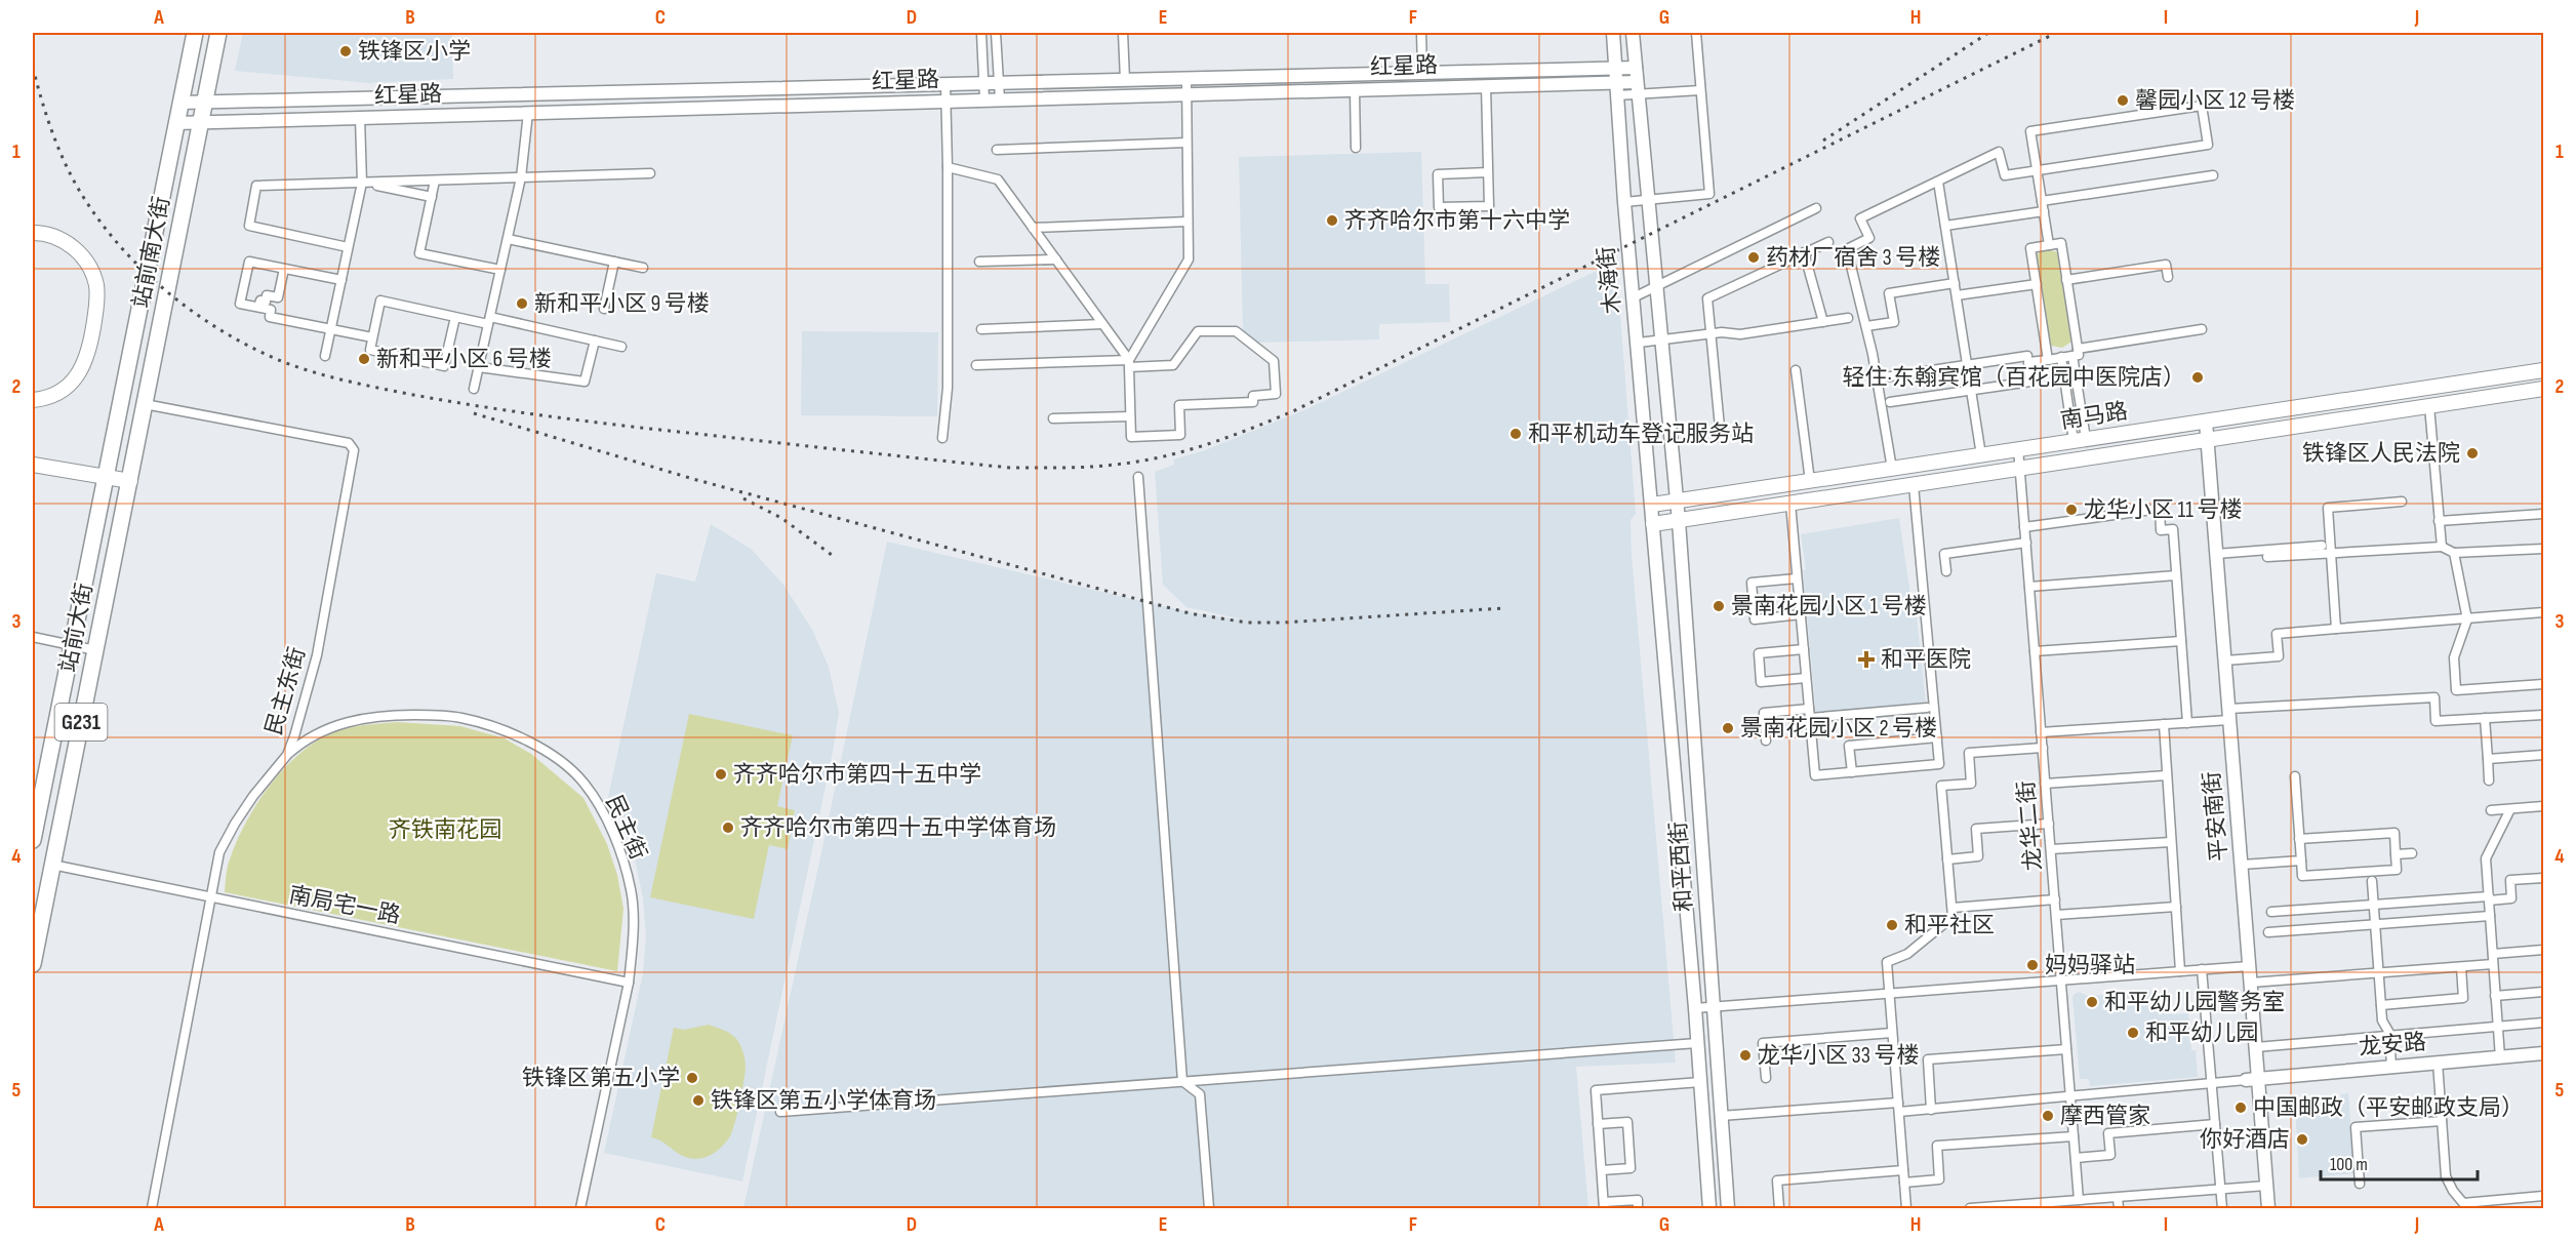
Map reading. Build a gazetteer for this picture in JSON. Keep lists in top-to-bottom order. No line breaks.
{"streets":{"highway":["站前南大街","站前大街","G231"],"main road":["南马路"],"street":["红星路","木海街","民主东街","平安南街","龙华二街","民主街","和平西街","南局宅一路","龙安路"]},"crossings":[["红星路","站前南大街"],["红星路","木海街"],["站前南大街","站前大街"],["站前南大街","民主东街"],["木海街","南马路"],["木海街","和平西街"],["南马路","平安南街"],["南马路","龙华二街"],["南马路","和平西街"],["站前大街","南局宅一路"],["民主东街","民主街"],["民主东街","南局宅一路"],["平安南街","龙安路"],["民主街","南局宅一路"]],"parks":["齐铁南花园"],"places":{"other":["铁锋区小学","馨园小区 12 号楼","齐齐哈尔市第十六中学","药材厂宿舍 3 号楼","新和平小区 9 号楼","新和平小区 6 号楼","轻住·东翰宾馆（百花园中医院店）","和平机动车登记服务站","铁锋区人民法院","龙华小区 11 号楼","景南花园小区 1 号楼","景南花园小区 2 号楼","齐齐哈尔市第四十五中学","齐齐哈尔市第四十五中学体育场","和平社区","妈妈驿站","和平幼儿园警务室","和平幼儿园","龙华小区 33 号楼","铁锋区第五小学","铁锋区第五小学体育场","中国邮政（平安邮政支局）","摩西管家","你好酒店"],"health":["和平医院"]},"scale_bar":"100 m","grid":{"columns":["A","B","C","D","E","F","G","H","I","J"],"rows":["1","2","3","4","5"]}}
